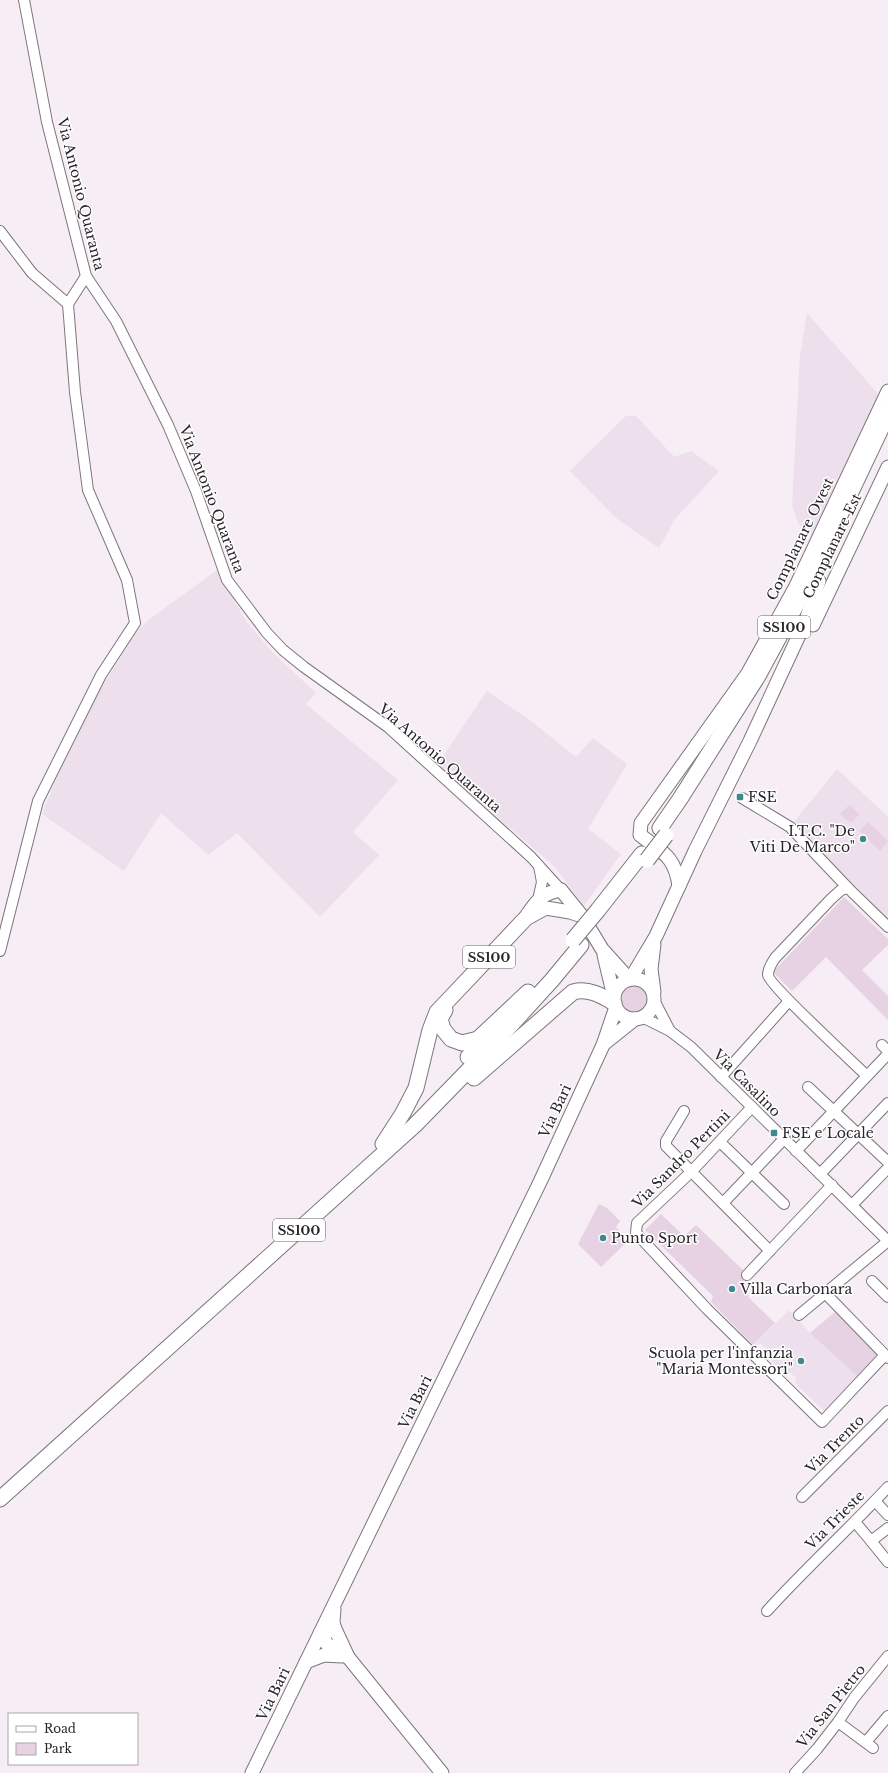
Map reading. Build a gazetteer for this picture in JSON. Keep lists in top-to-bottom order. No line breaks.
{"streets":{"highway":["SS100"],"main road":["Complanare Ovest","Complanare Est","Via Bari"],"street":["Via Antonio Quaranta","Via Casalino","Via Sandro Pertini","Via Trento","Via Trieste","Via San Pietro"]},"crossings":[["SS100","Via Casalino"],["SS100","Via Bari"],["Via Casalino","Via Bari"],["Via Casalino","Via Sandro Pertini"]],"places":{"transit":["FSE","FSE e Locale"],"other":["I.T.C. \"De Viti De Marco\"","Punto Sport","Villa Carbonara","Scuola per l'infanzia \"Maria Montessori\""]},"legend":["Road","Park"]}
